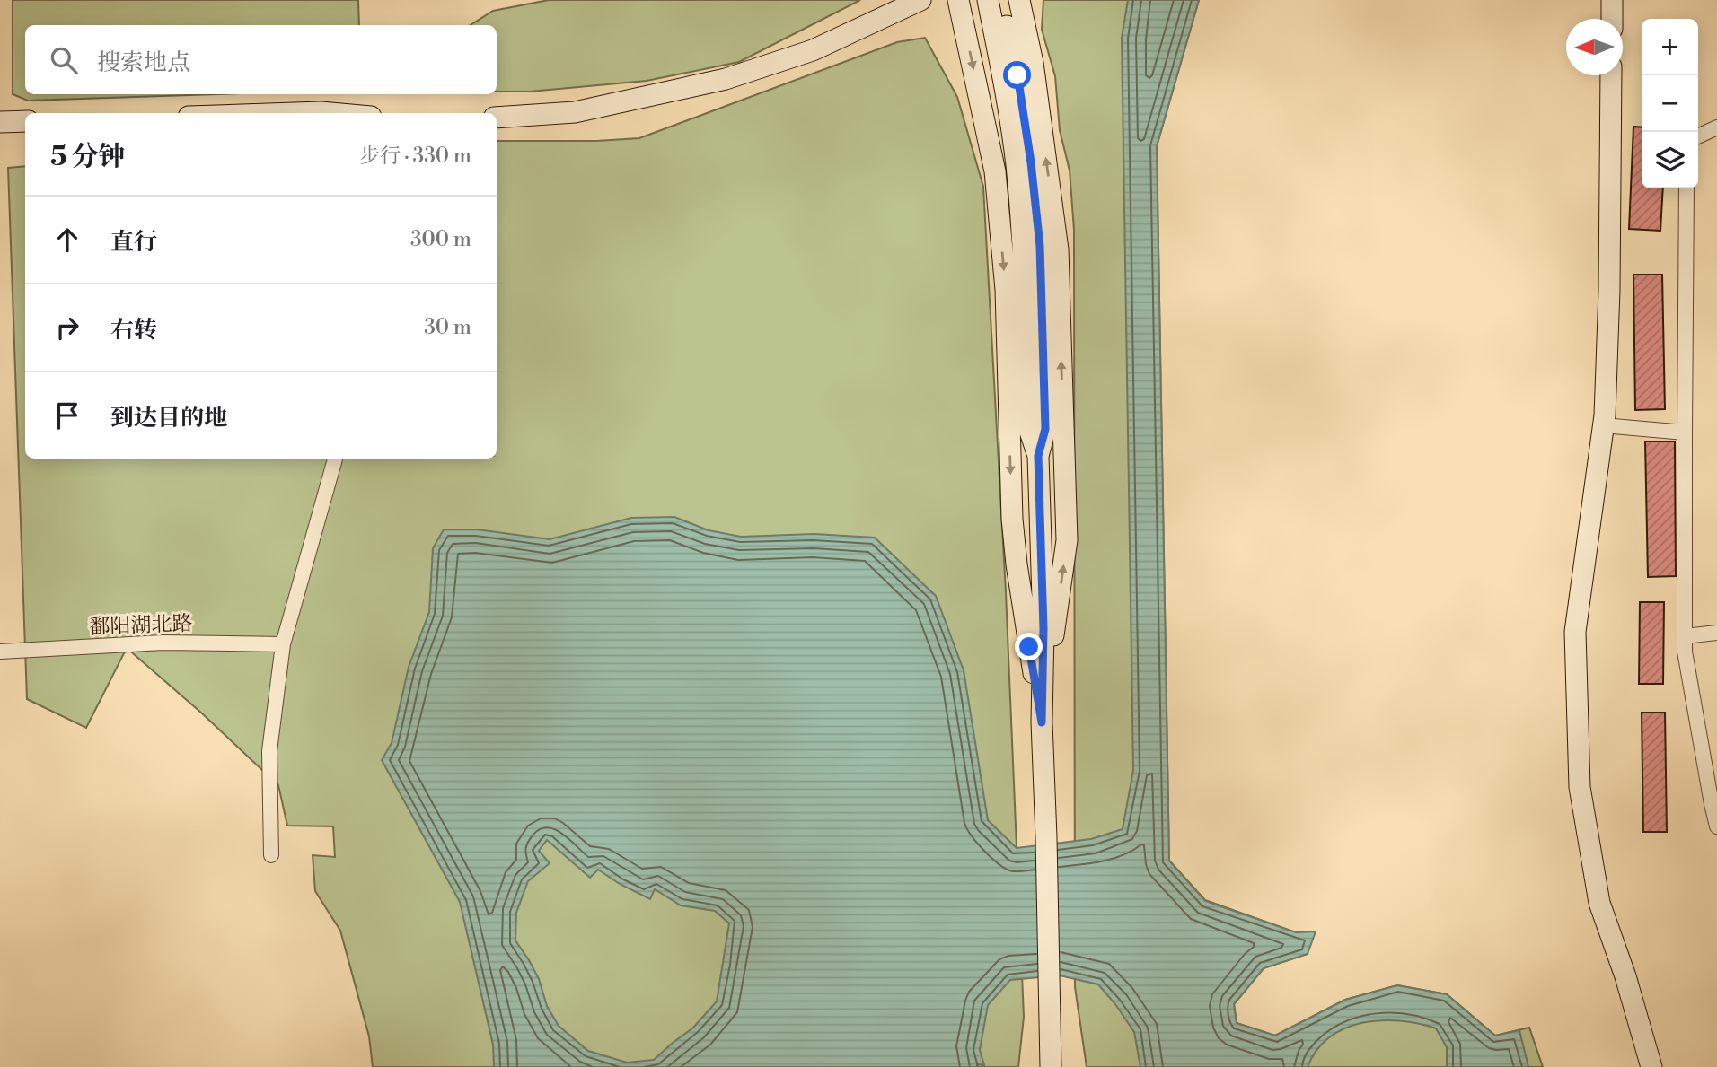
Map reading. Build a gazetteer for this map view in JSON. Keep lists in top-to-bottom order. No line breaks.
{"streets":{"street":["鄱阳湖北路"]},"north":"left","page":{"map_buttons":["+","−"],"search":"搜索地点","heading":["5 分钟","步行 · 330 m"],"list":[["直行","300 m"],["右转","30 m"],"到达目的地"]}}
